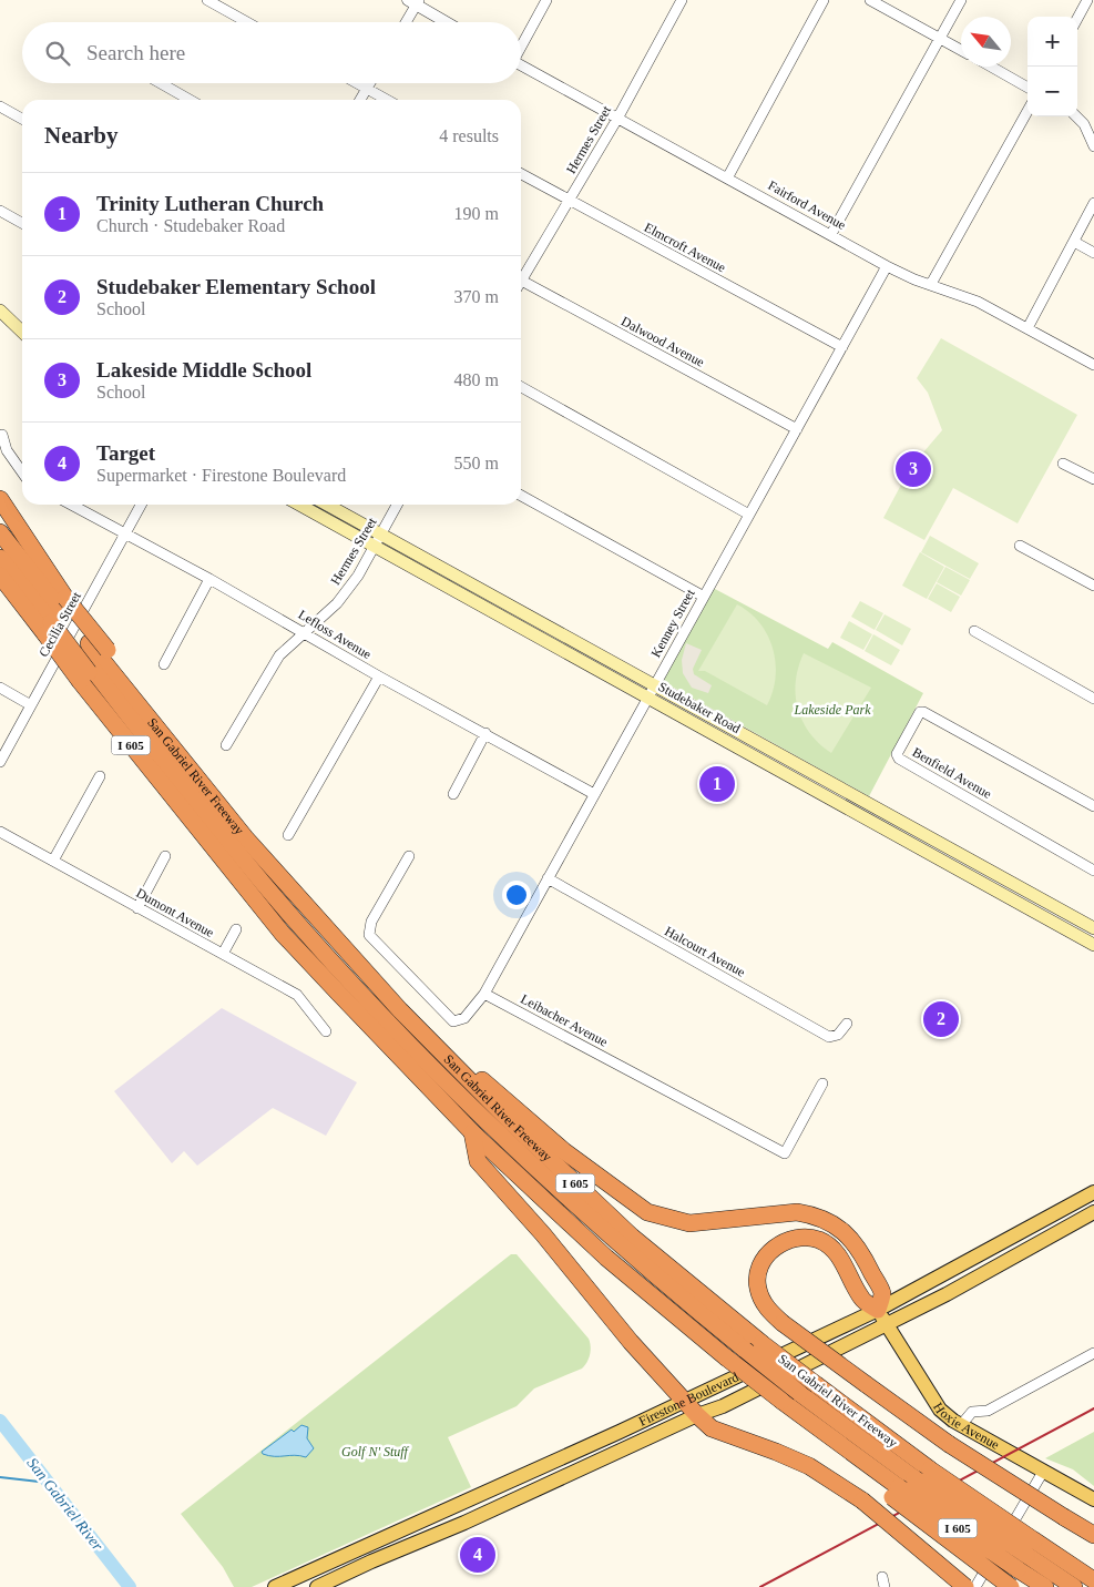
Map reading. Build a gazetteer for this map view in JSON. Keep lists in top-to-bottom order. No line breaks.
{"streets":{"highway":["I 605","San Gabriel River Freeway"],"main road":["Studebaker Road","Firestone Boulevard","Hoxie Avenue"],"street":["Hermes Street","Fairford Avenue","Elmcroft Avenue","Dalwood Avenue","Kenney Street","Cecilia Street","Lefloss Avenue","Benfield Avenue","Dumont Avenue","Halcourt Avenue","Leibacher Avenue"]},"crossings":[["Hermes Street","Fairford Avenue"],["Hermes Street","Elmcroft Avenue"],["Hermes Street","Lefloss Avenue"],["Hermes Street","Studebaker Road"],["Fairford Avenue","Kenney Street"],["Elmcroft Avenue","Kenney Street"],["Dalwood Avenue","Kenney Street"],["Kenney Street","Lefloss Avenue"],["Kenney Street","Studebaker Road"],["Kenney Street","Halcourt Avenue"],["Kenney Street","Leibacher Avenue"],["Cecilia Street","Lefloss Avenue"],["Firestone Boulevard","Hoxie Avenue"]],"water":["San Gabriel River"],"parks":["Lakeside Park","Golf N' Stuff"],"north":"top left","page":{"map_buttons":["+","−"],"search":"Search here","heading":["Nearby","4 results"],"list":[{"mark":"1","name":"Trinity Lutheran Church","note":"Church · Studebaker Road","value":"190 m"},{"mark":"2","name":"Studebaker Elementary School","note":"School","value":"370 m"},{"mark":"3","name":"Lakeside Middle School","note":"School","value":"480 m"},{"mark":"4","name":"Target","note":"Supermarket · Firestone Boulevard","value":"550 m"}],"pins":["3","1","2","4"]}}
